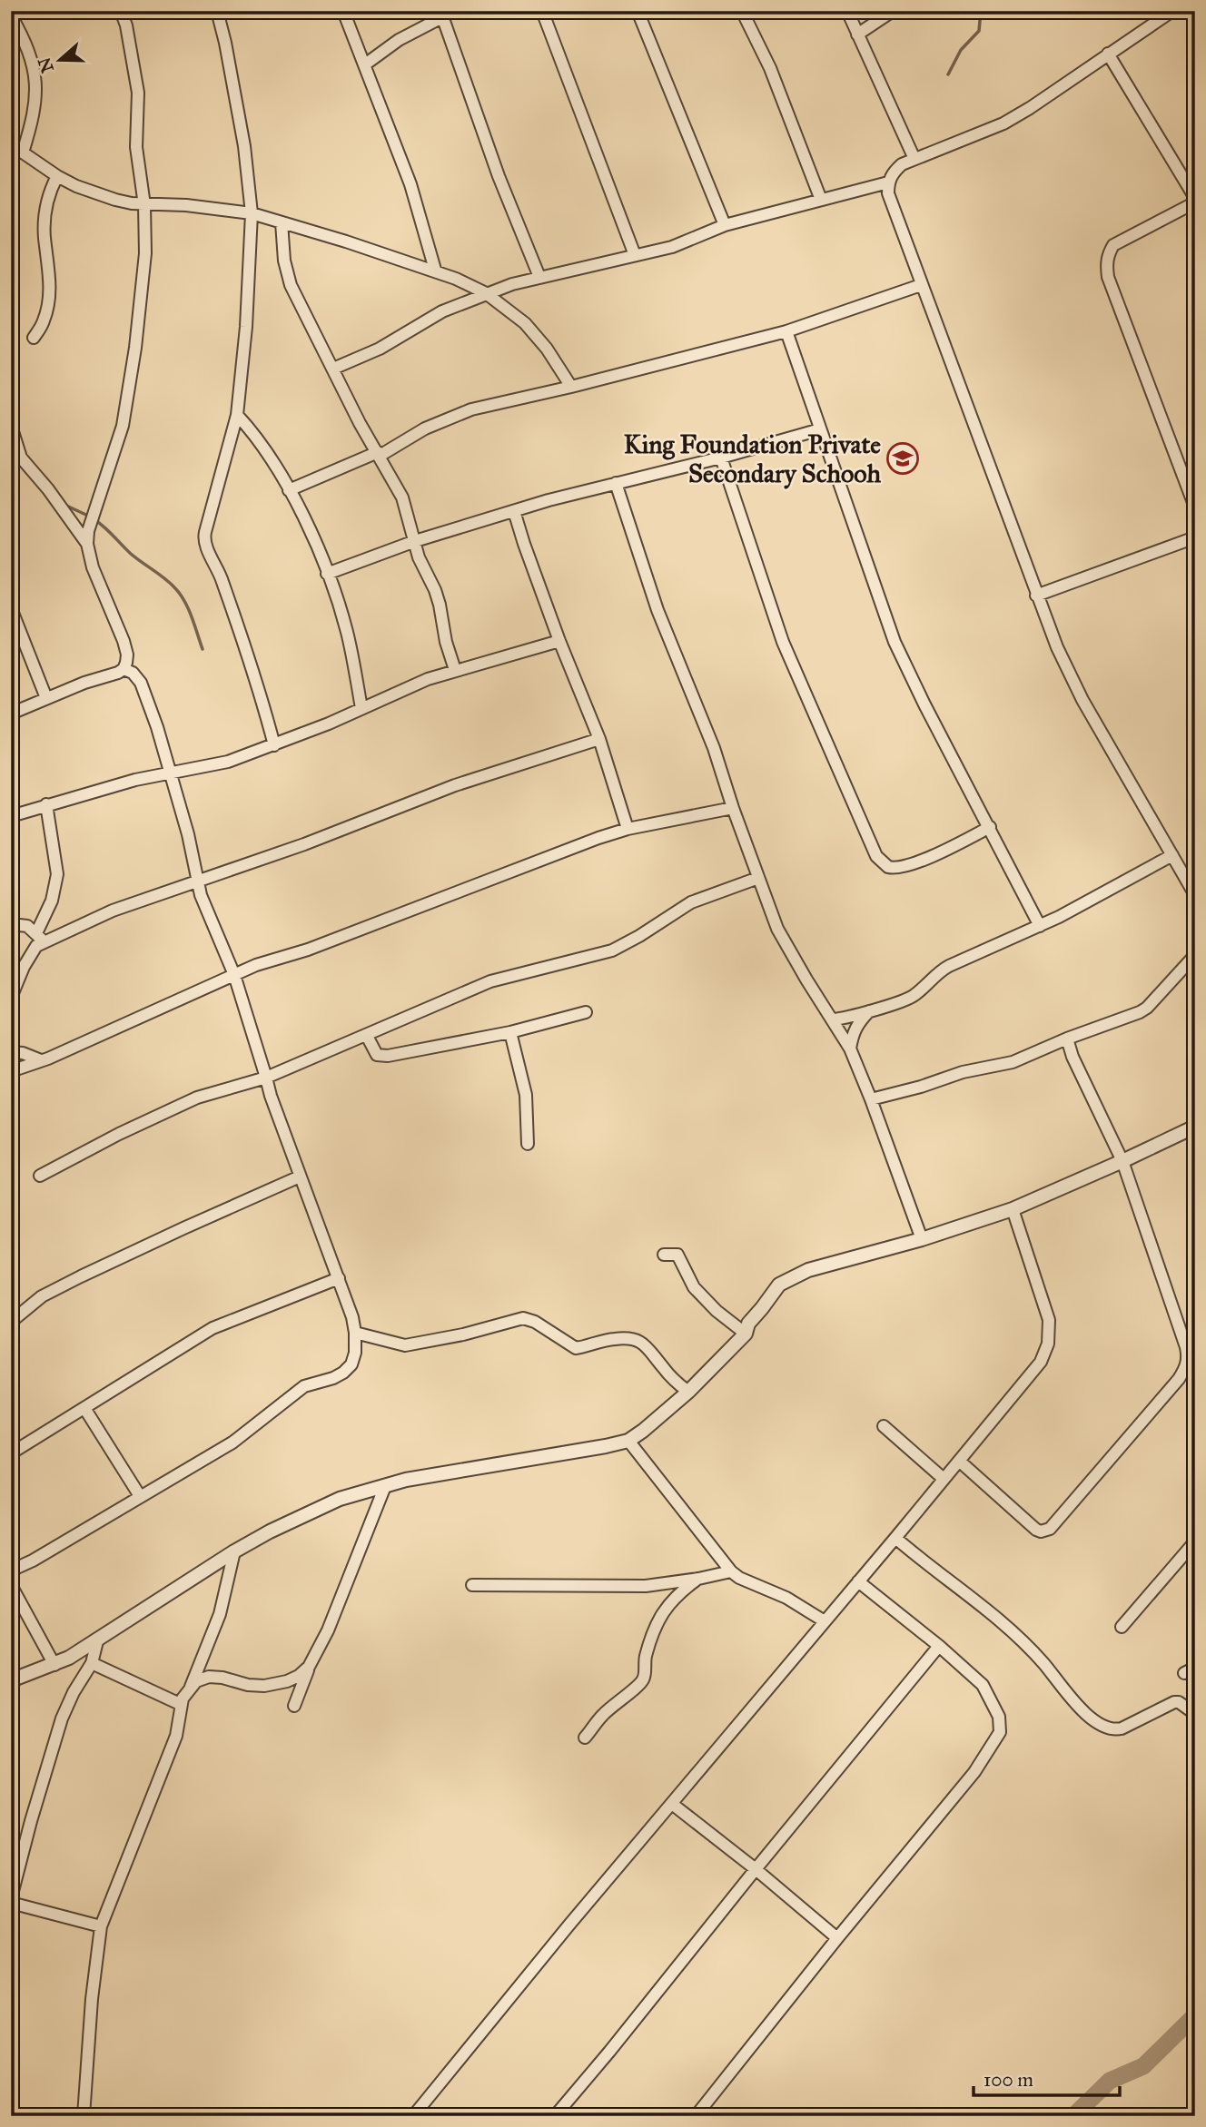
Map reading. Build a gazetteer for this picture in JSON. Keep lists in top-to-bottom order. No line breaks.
{"places":{"school or university":["King Foundation Private Secondary Schooh"]},"scale_bar":"100 m","north":"left"}
